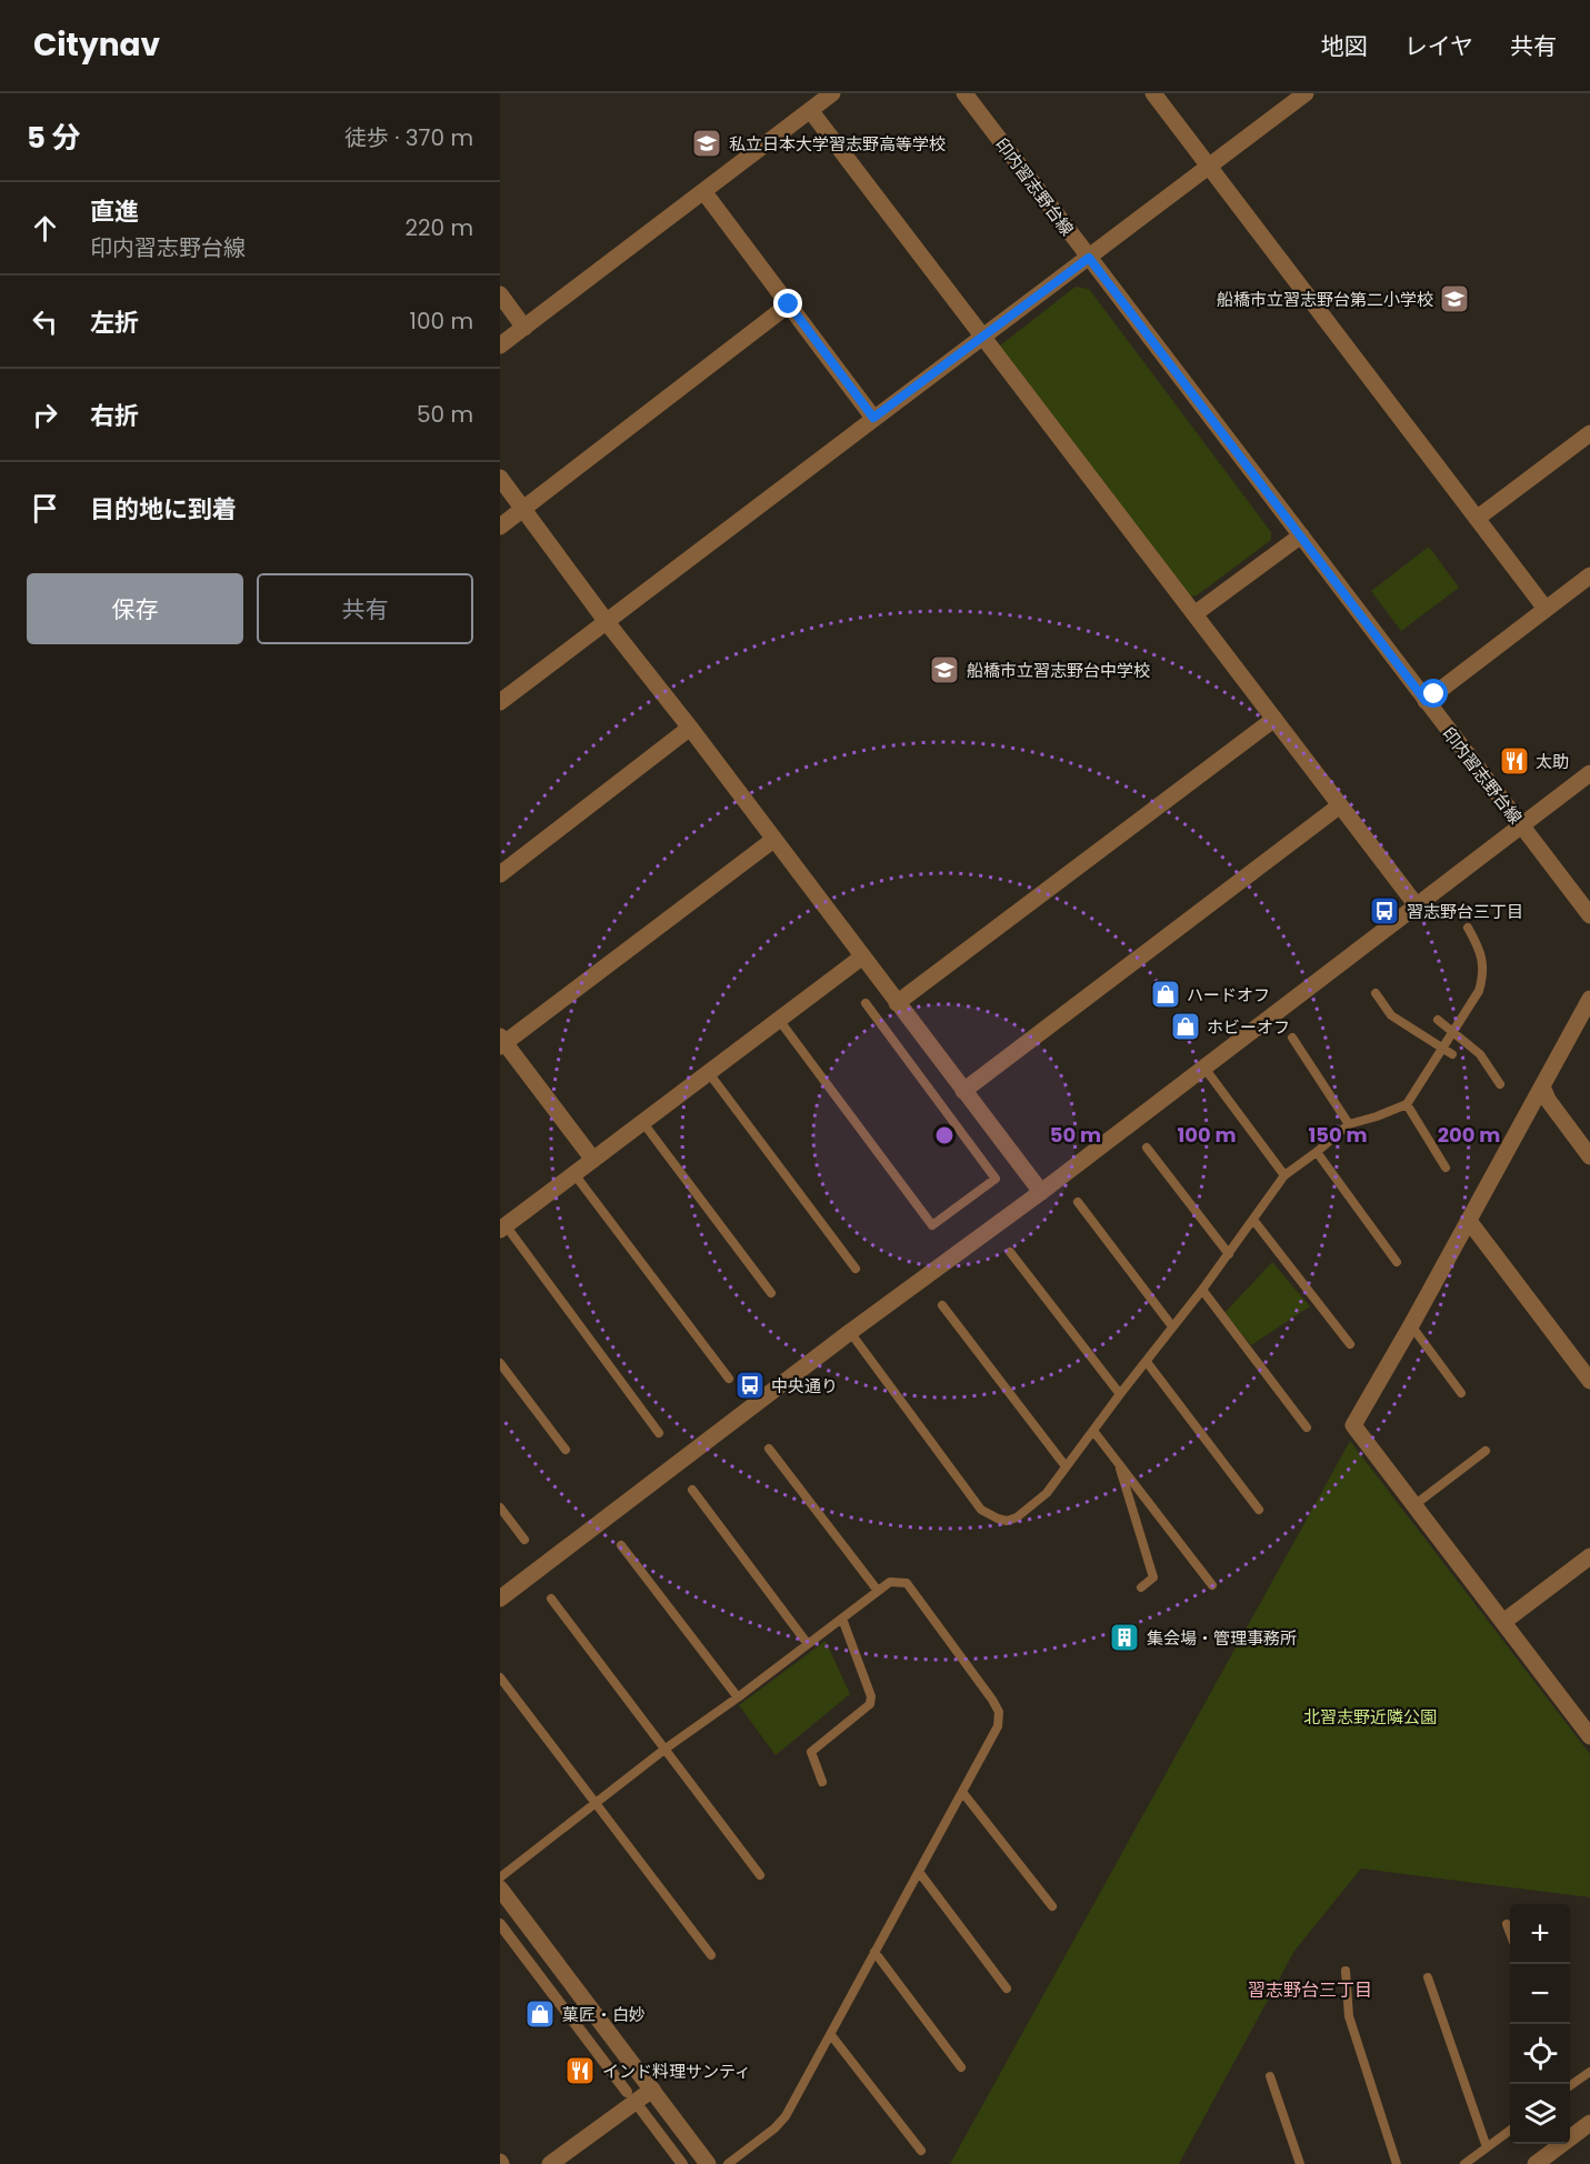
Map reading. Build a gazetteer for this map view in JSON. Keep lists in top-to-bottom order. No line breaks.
{"streets":{"street":["印内習志野台線"]},"districts":["習志野台三丁目"],"parks":["北習志野近隣公園"],"places":{"school or university":["私立日本大学習志野高等学校","船橋市立習志野台第二小学校","船橋市立習志野台中学校"],"restaurant":["太助","インド料理サンティ"],"bus stop":["習志野台三丁目","中央通り"],"shop":["ハードオフ","ホビーオフ","菓匠・白妙"],"building":["集会場・管理事務所"]},"page":{"header":"Citynav","nav":["地図","レイヤ","共有"],"heading":["5 分","徒歩 · 370 m"],"list":[["直進","印内習志野台線","220 m"],["左折","100 m"],["右折","50 m"],"目的地に到着"],"buttons":["保存","共有"],"map_buttons":["+","−"]},"rings":["50 m","100 m","150 m","200 m"]}
